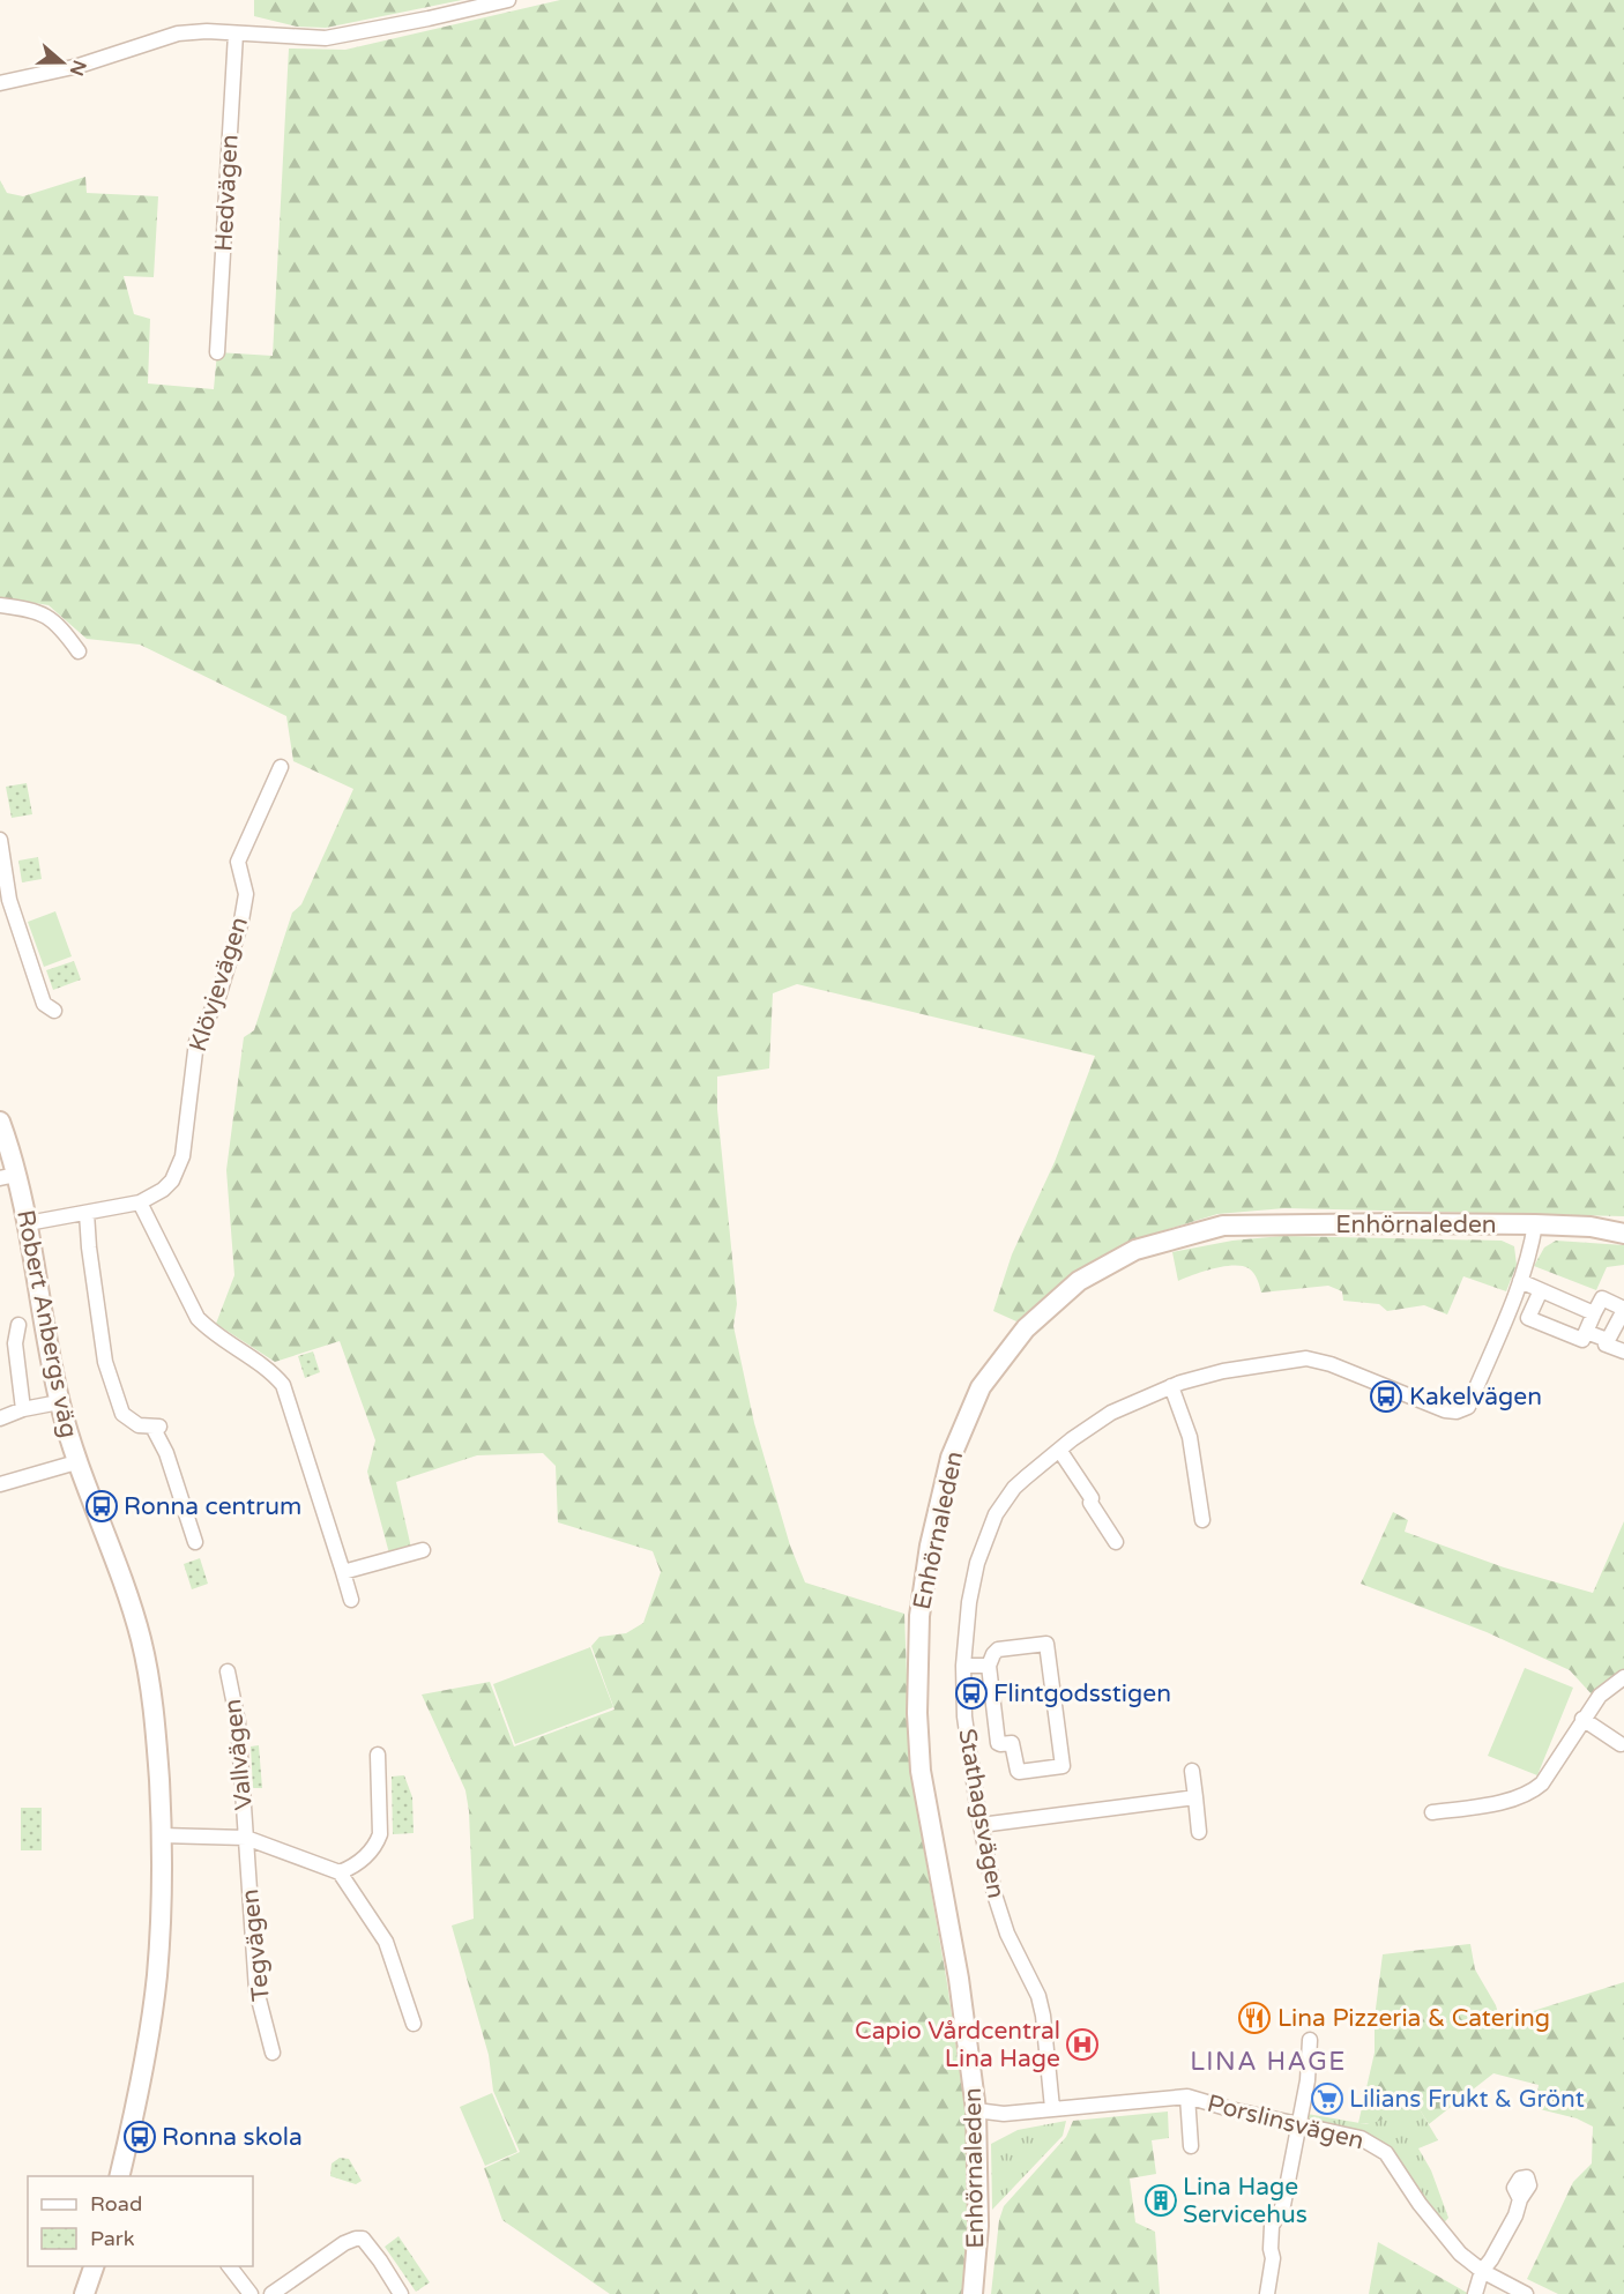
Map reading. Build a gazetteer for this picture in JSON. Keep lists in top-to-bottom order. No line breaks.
{"streets":{"street":["Hedvägen","Klövjevägen","Enhörnaleden","Robert Anbergs väg","Vallvägen","Stathagsvägen","Tegvägen","Porslinsvägen"]},"crossings":[["Klövjevägen","Robert Anbergs väg"],["Enhörnaleden","Porslinsvägen"],["Vallvägen","Tegvägen"],["Stathagsvägen","Porslinsvägen"]],"districts":["LINA HAGE"],"places":{"bus stop":["Kakelvägen","Ronna centrum","Flintgodsstigen","Ronna skola"],"restaurant":["Lina Pizzeria & Catering"],"hospital":["Capio Vårdcentral Lina Hage"],"supermarket":["Lilians Frukt & Grönt"],"building":["Lina Hage Servicehus"]},"legend":["Road","Park"],"north":"right"}
